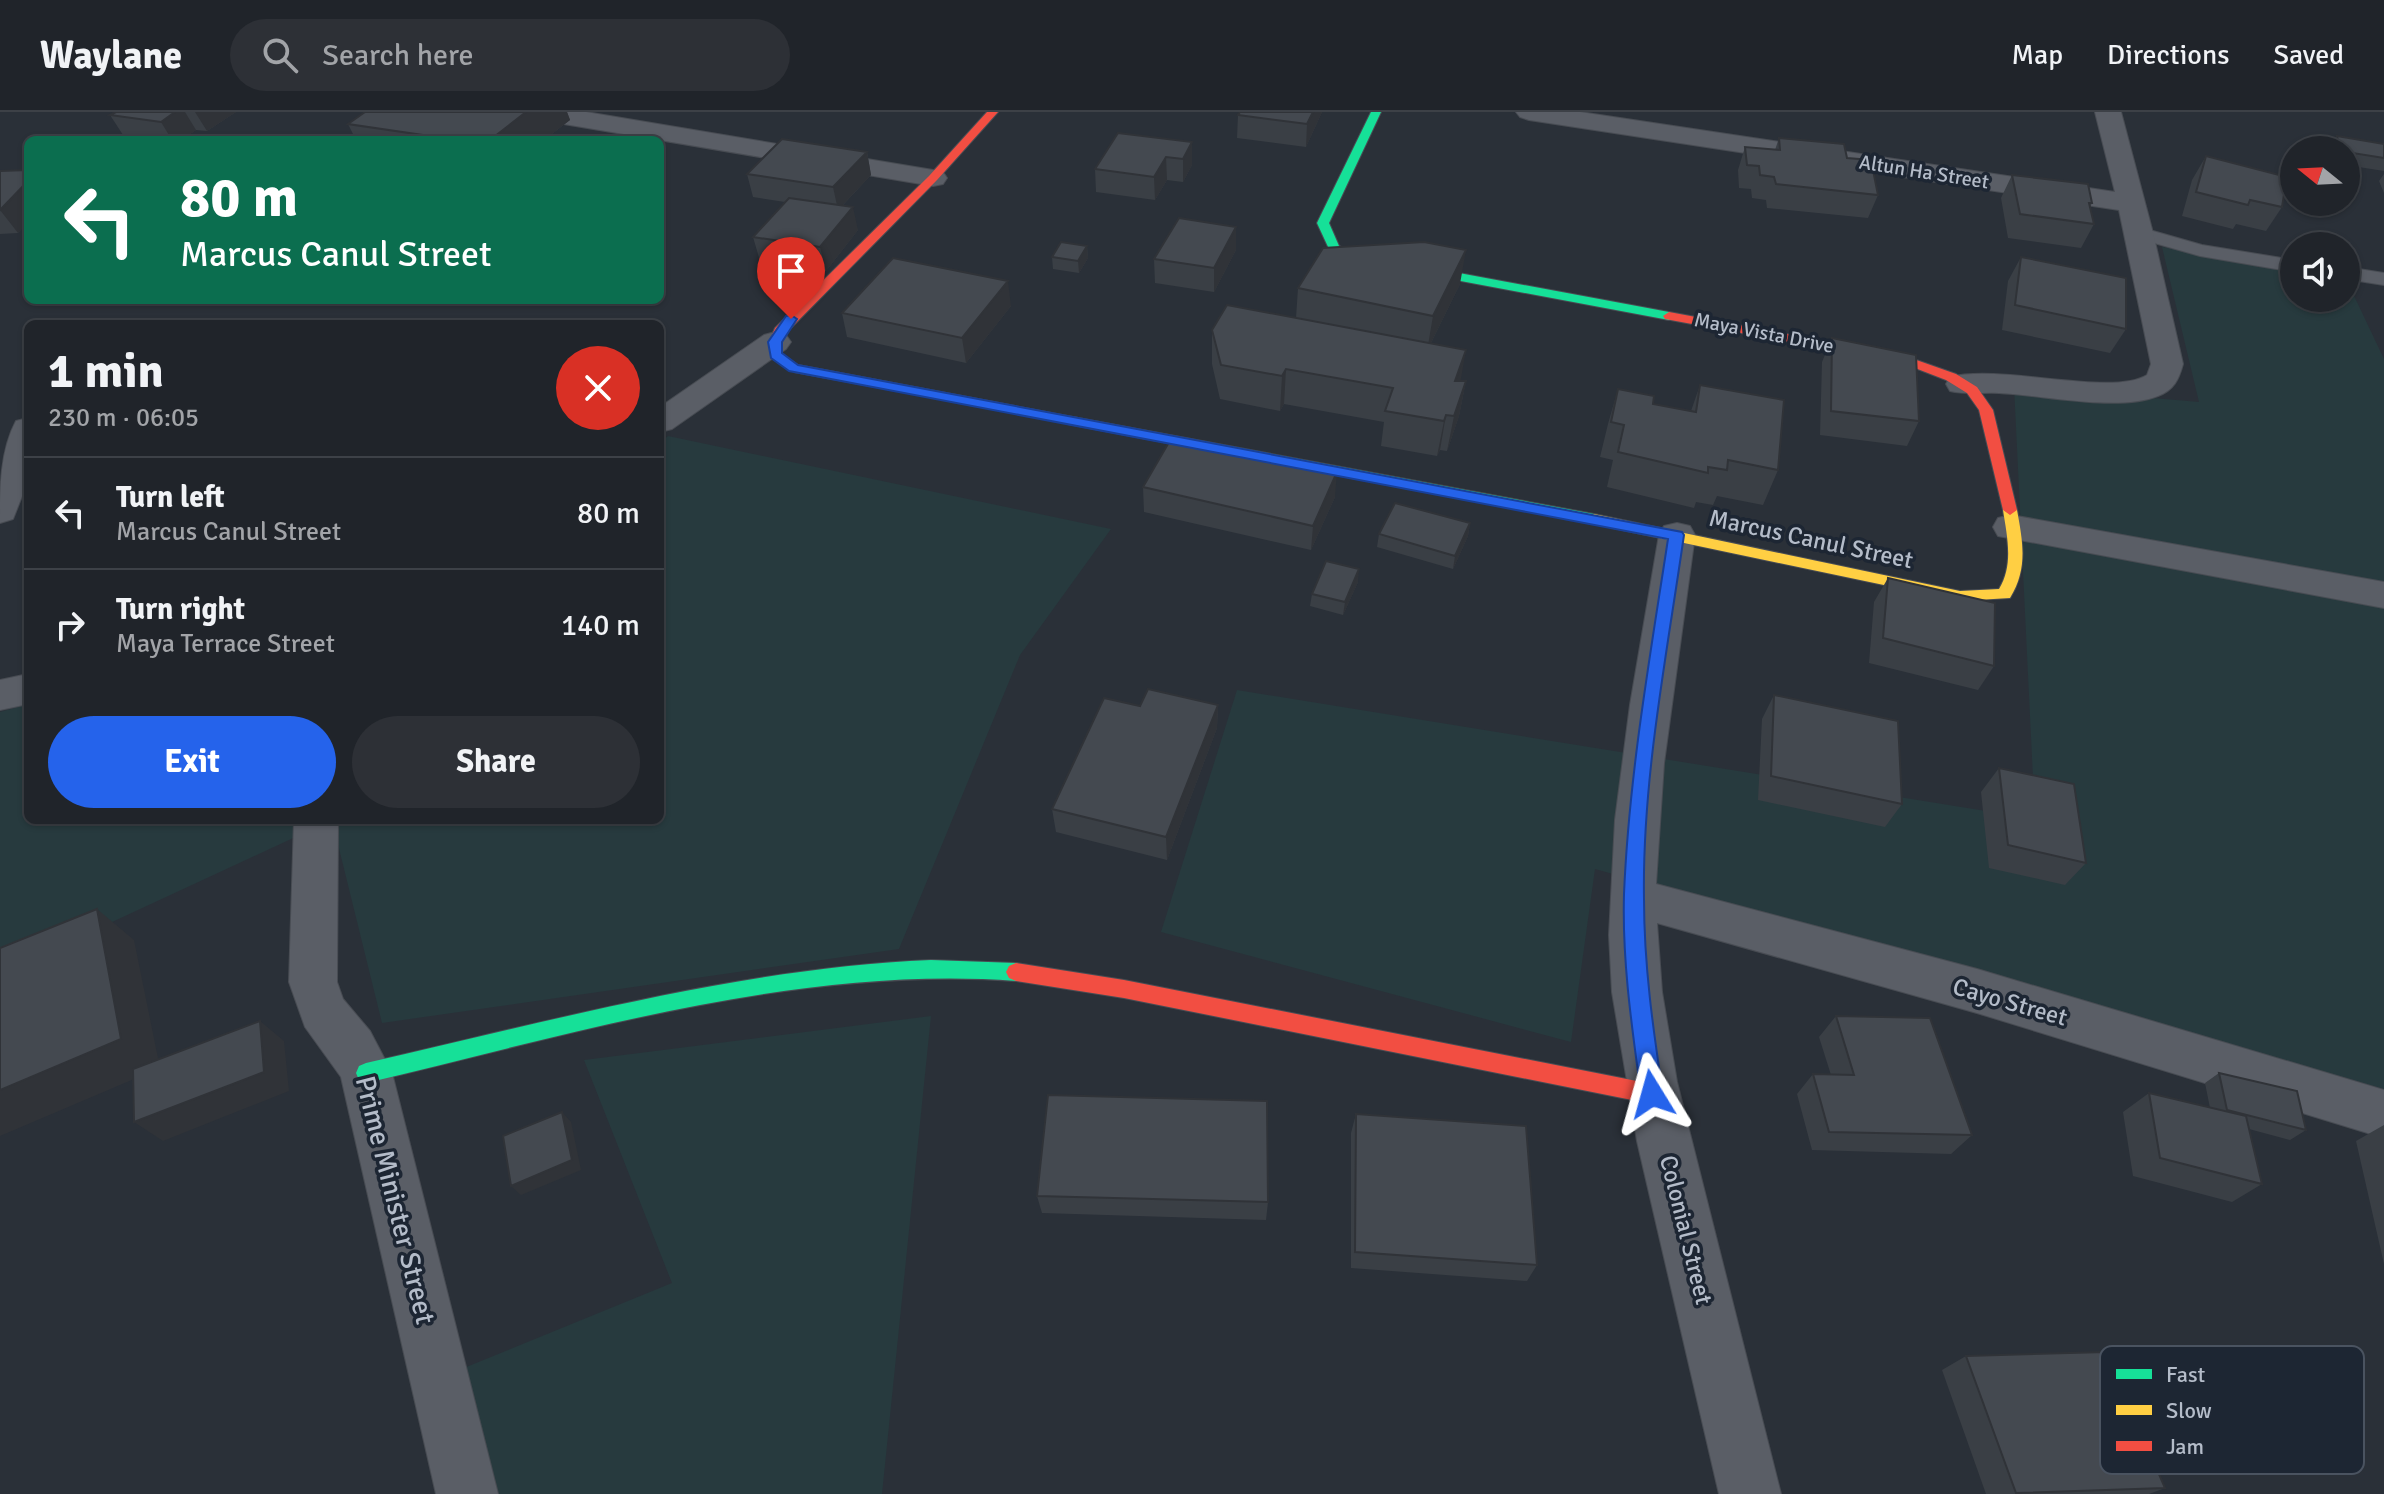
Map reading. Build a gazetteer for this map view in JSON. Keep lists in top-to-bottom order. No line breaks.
{"streets":{"street":["Altun Ha Street","Maya Vista Drive","Marcus Canul Street","Cayo Street","Prime Minister Street","Colonial Street"]},"crossings":[["Altun Ha Street","Maya Vista Drive"],["Marcus Canul Street","Colonial Street"],["Cayo Street","Colonial Street"]],"legend":["Fast","Slow","Jam"],"north":"left","page":{"header":"Waylane","search":"Search here","nav":["Map","Directions","Saved"],"turn":["80 m","Marcus Canul Street"],"heading":["1 min","230 m · 06:05"],"list":[{"name":"Turn left","note":"Marcus Canul Street","value":"80 m"},{"name":"Turn right","note":"Maya Terrace Street","value":"140 m"}],"buttons":["Exit","Share"]}}
